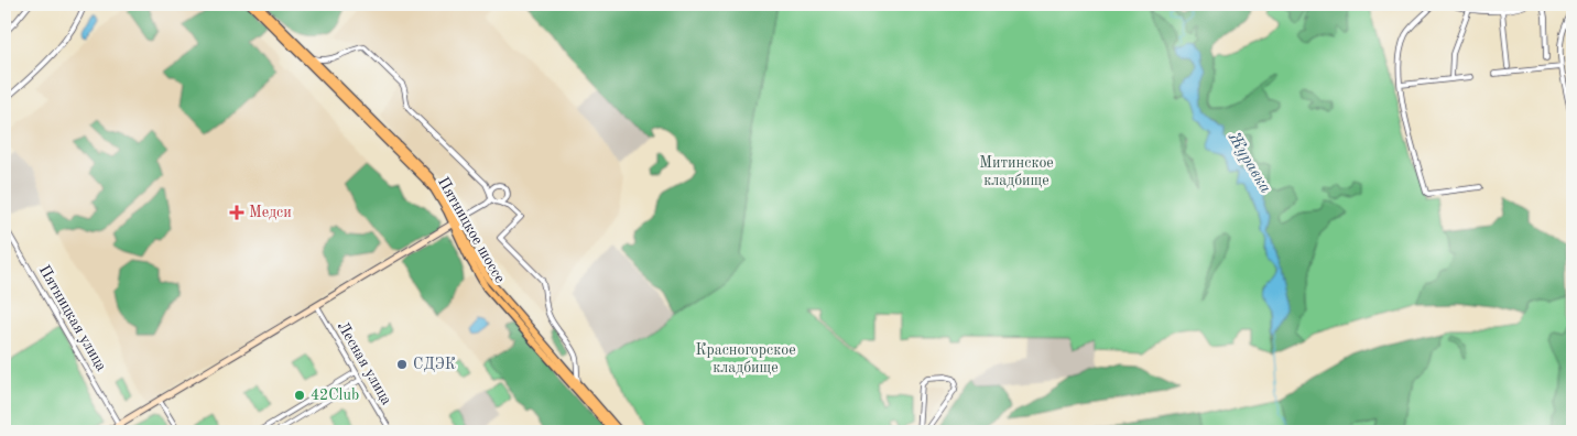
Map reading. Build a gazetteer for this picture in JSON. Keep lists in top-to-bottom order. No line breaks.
{"streets":{"main road":["Пятницкое шоссе"],"street":["Пятницкая улица","Лесная улица"]},"water":["Журавка"],"parks":["Митинское кладбище","Красногорское кладбище"],"places":{"health":["Медси"],"other":["СДЭК","42Club"]}}
